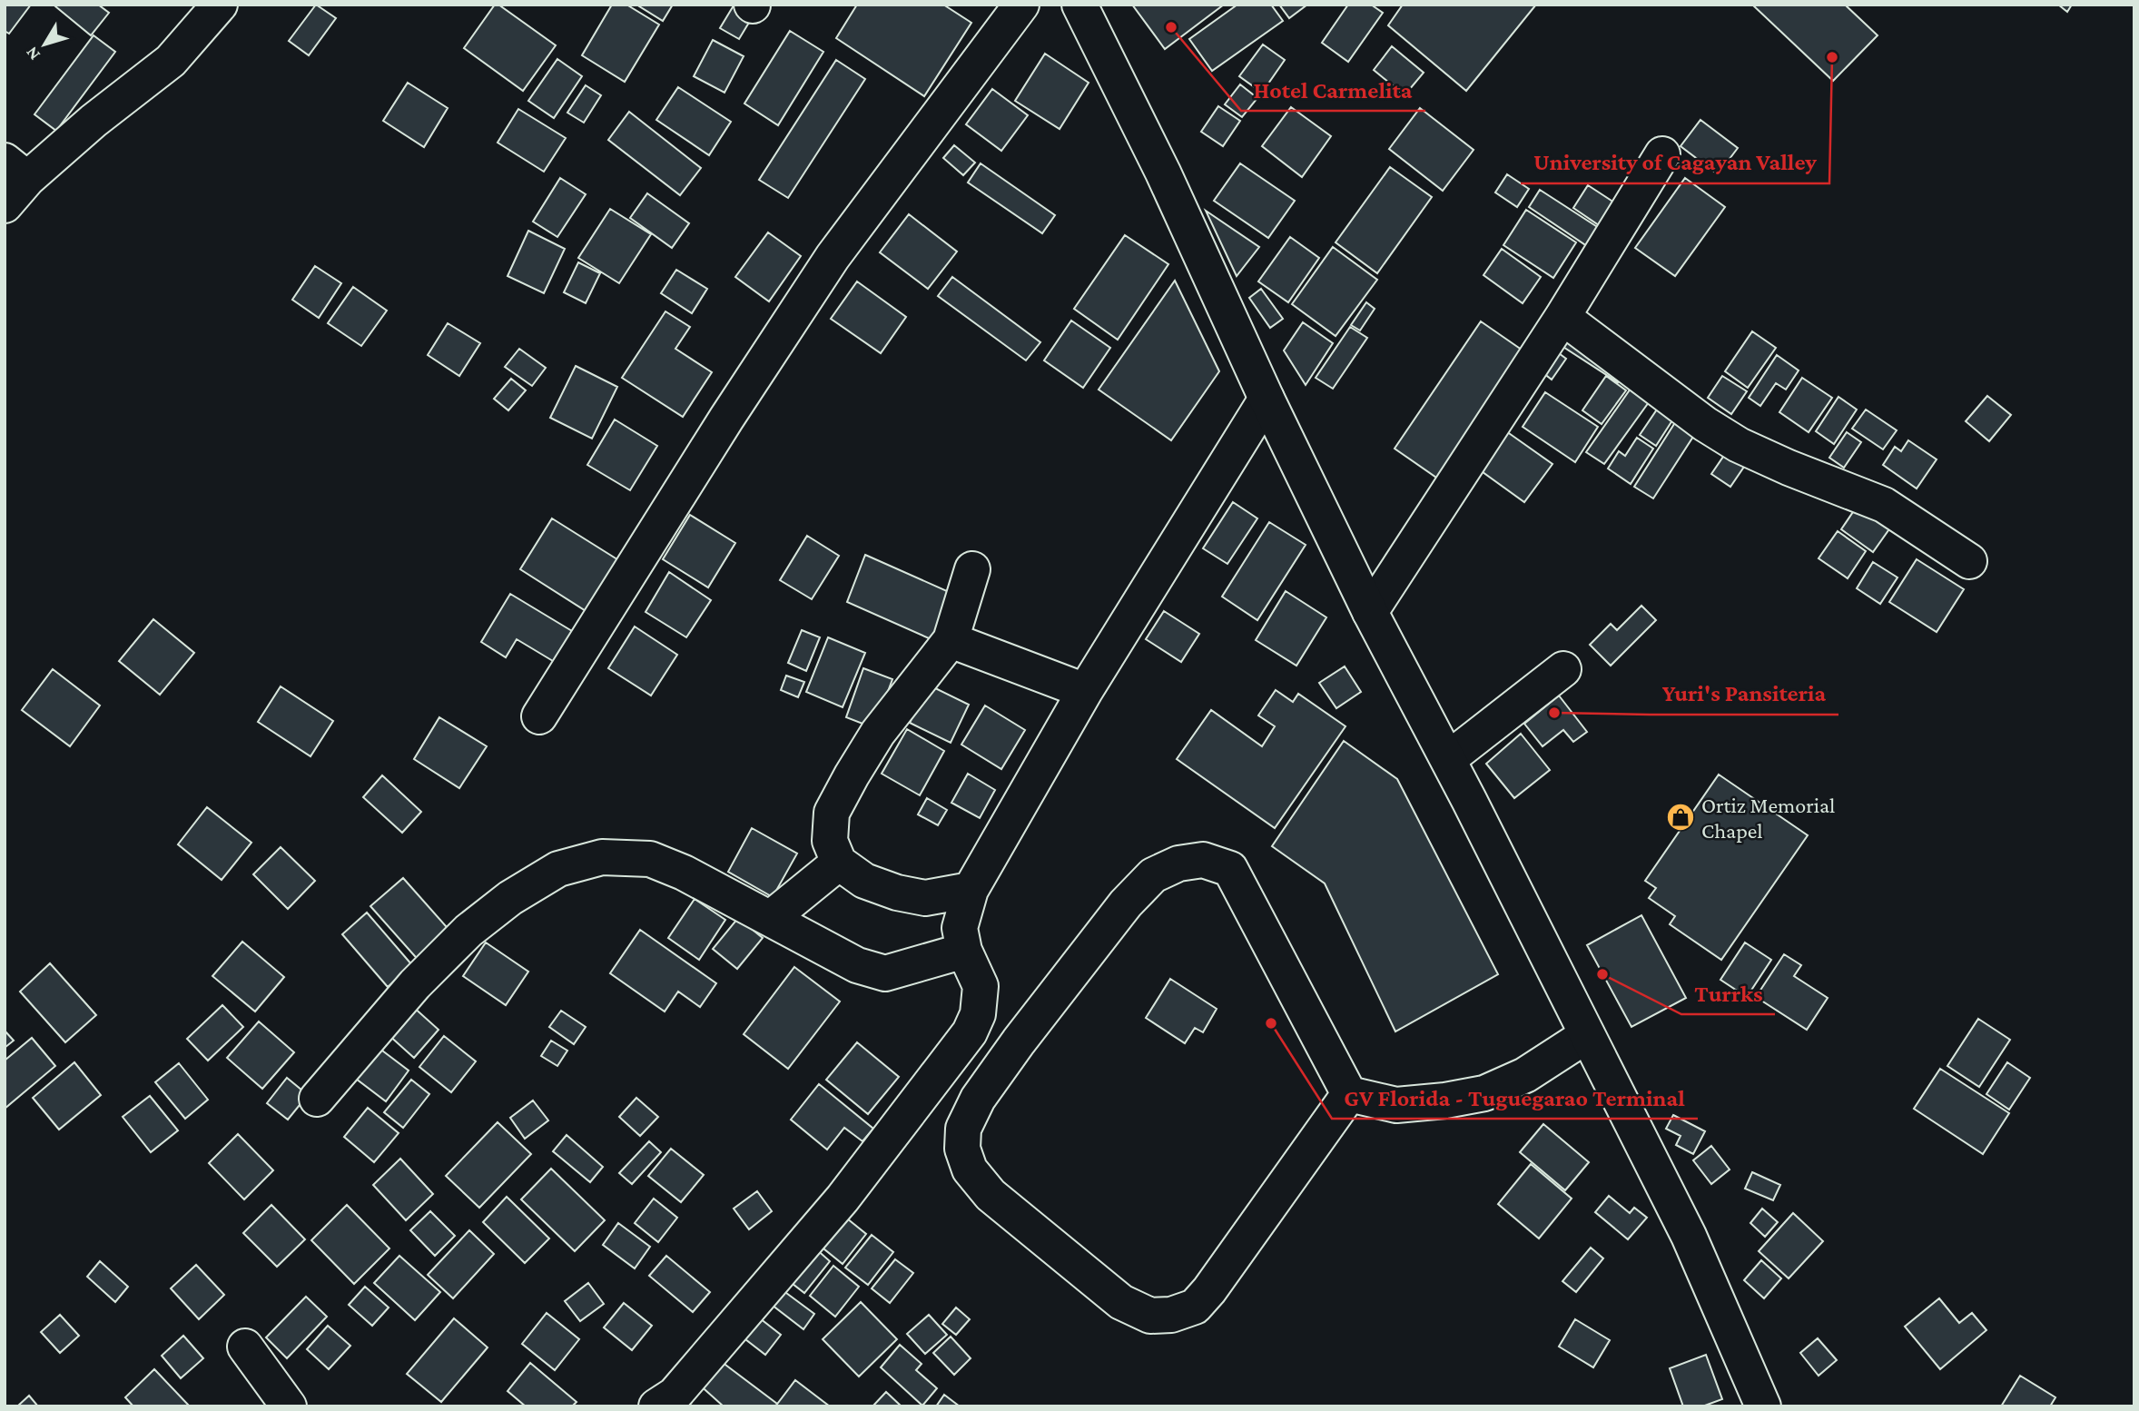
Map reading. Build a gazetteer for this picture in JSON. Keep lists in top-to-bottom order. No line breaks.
{"places":{"other":["Hotel Carmelita","University of Cagayan Valley","Yuri's Pansiteria","Turrks","GV Florida - Tuguegarao Terminal"],"shop":["Ortiz Memorial Chapel"]},"north":"bottom left"}
